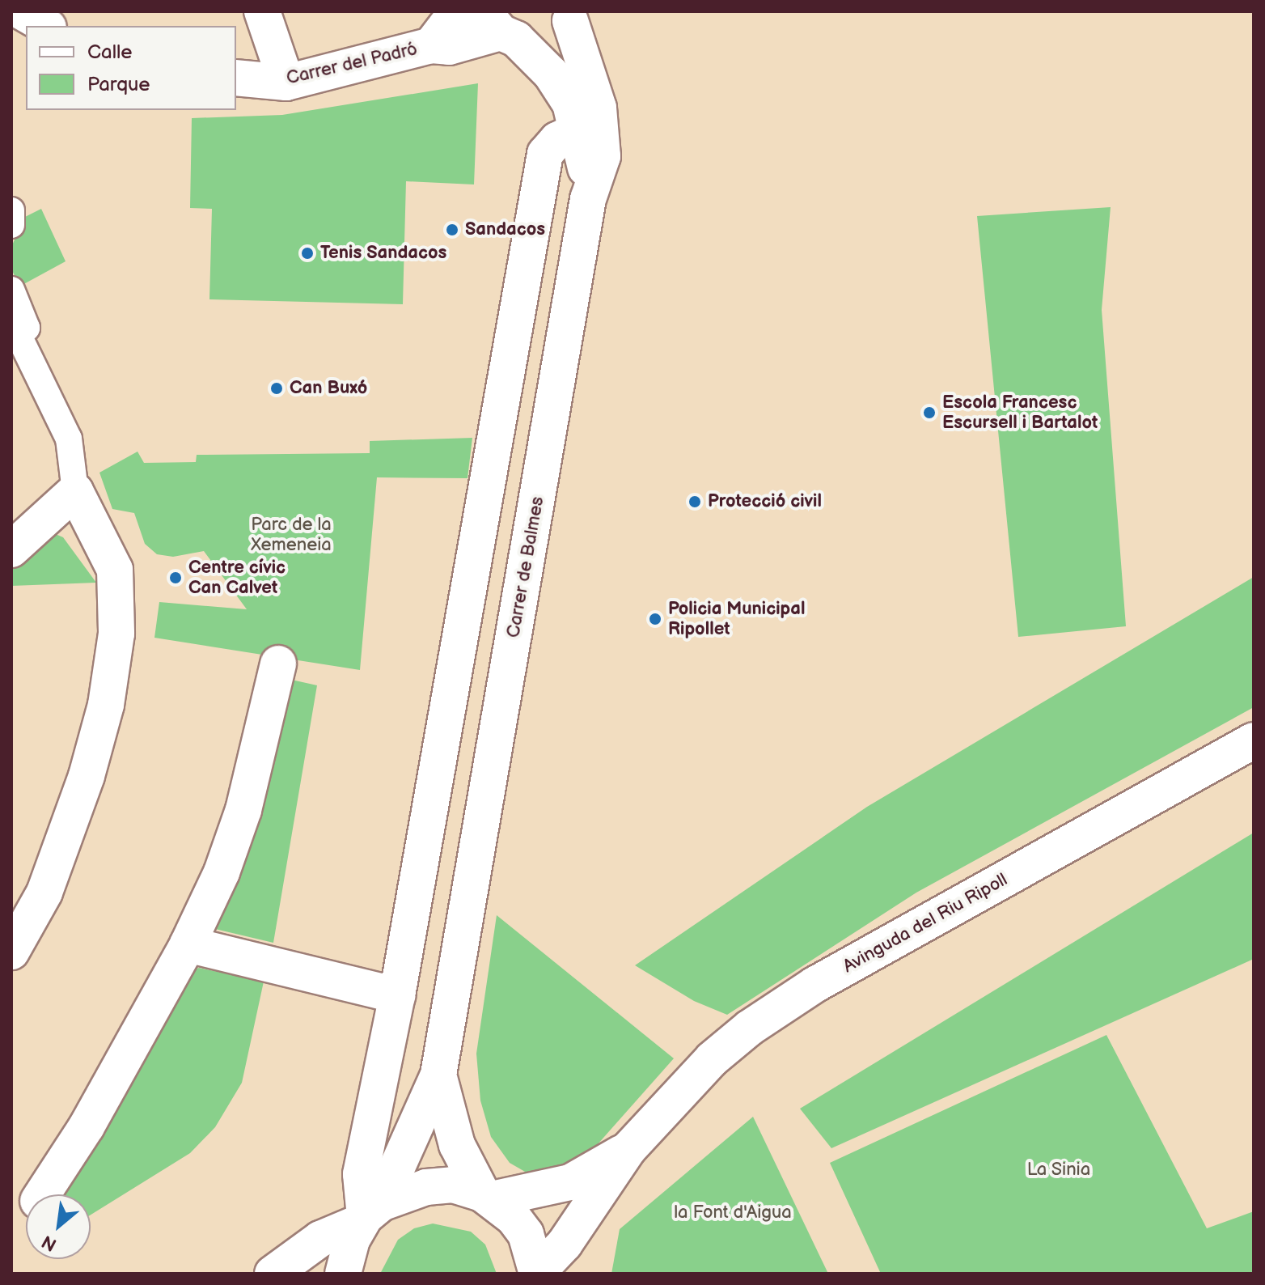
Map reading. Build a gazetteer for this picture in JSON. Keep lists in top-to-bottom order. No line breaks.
{"streets":{"street":["Carrer del Padró","Carrer de Balmes","Avinguda del Riu Ripoll"]},"crossings":[["Carrer del Padró","Carrer de Balmes"]],"parks":["Parc de la Xemeneia","La Sinia","la Font d'Aigua"],"places":["Sandacos","Tenis Sandacos","Can Buxó","Escola Francesc Escursell i Bartalot","Protecció civil","Centre cívic Can Calvet","Policia Municipal Ripollet"],"legend":["Calle","Parque"],"north":"bottom left"}
